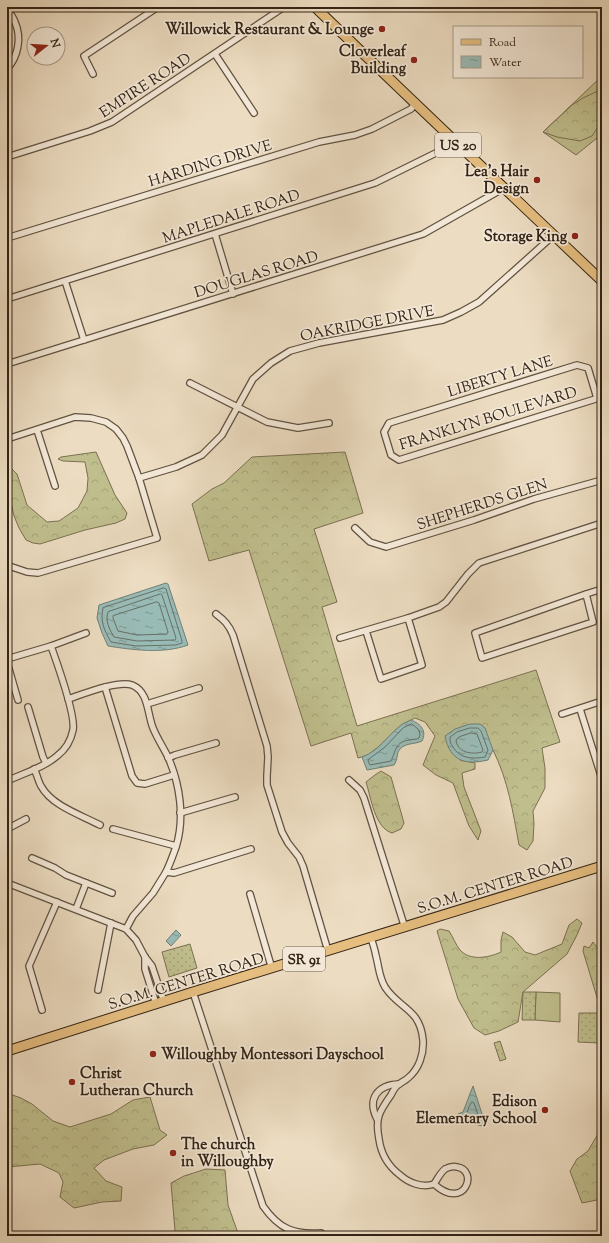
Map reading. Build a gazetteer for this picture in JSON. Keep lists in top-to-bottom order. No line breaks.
{"streets":{"main road":["US 20","S.O.M. CENTER ROAD","SR 91"],"street":["EMPIRE ROAD","HARDING DRIVE","MAPLEDALE ROAD","DOUGLAS ROAD","OAKRIDGE DRIVE","LIBERTY LANE","FRANKLYN BOULEVARD","SHEPHERDS GLEN"]},"crossings":[["US 20","HARDING DRIVE"],["US 20","MAPLEDALE ROAD"],["US 20","DOUGLAS ROAD"],["US 20","OAKRIDGE DRIVE"],["LIBERTY LANE","FRANKLYN BOULEVARD"]],"places":["Willowick Restaurant & Lounge","Cloverleaf Building","Lea's Hair Design","Storage King","Willoughby Montessori Dayschool","Christ Lutheran Church","Edison Elementary School","The church in Willoughby"],"legend":["Road","Water"],"north":"right"}
